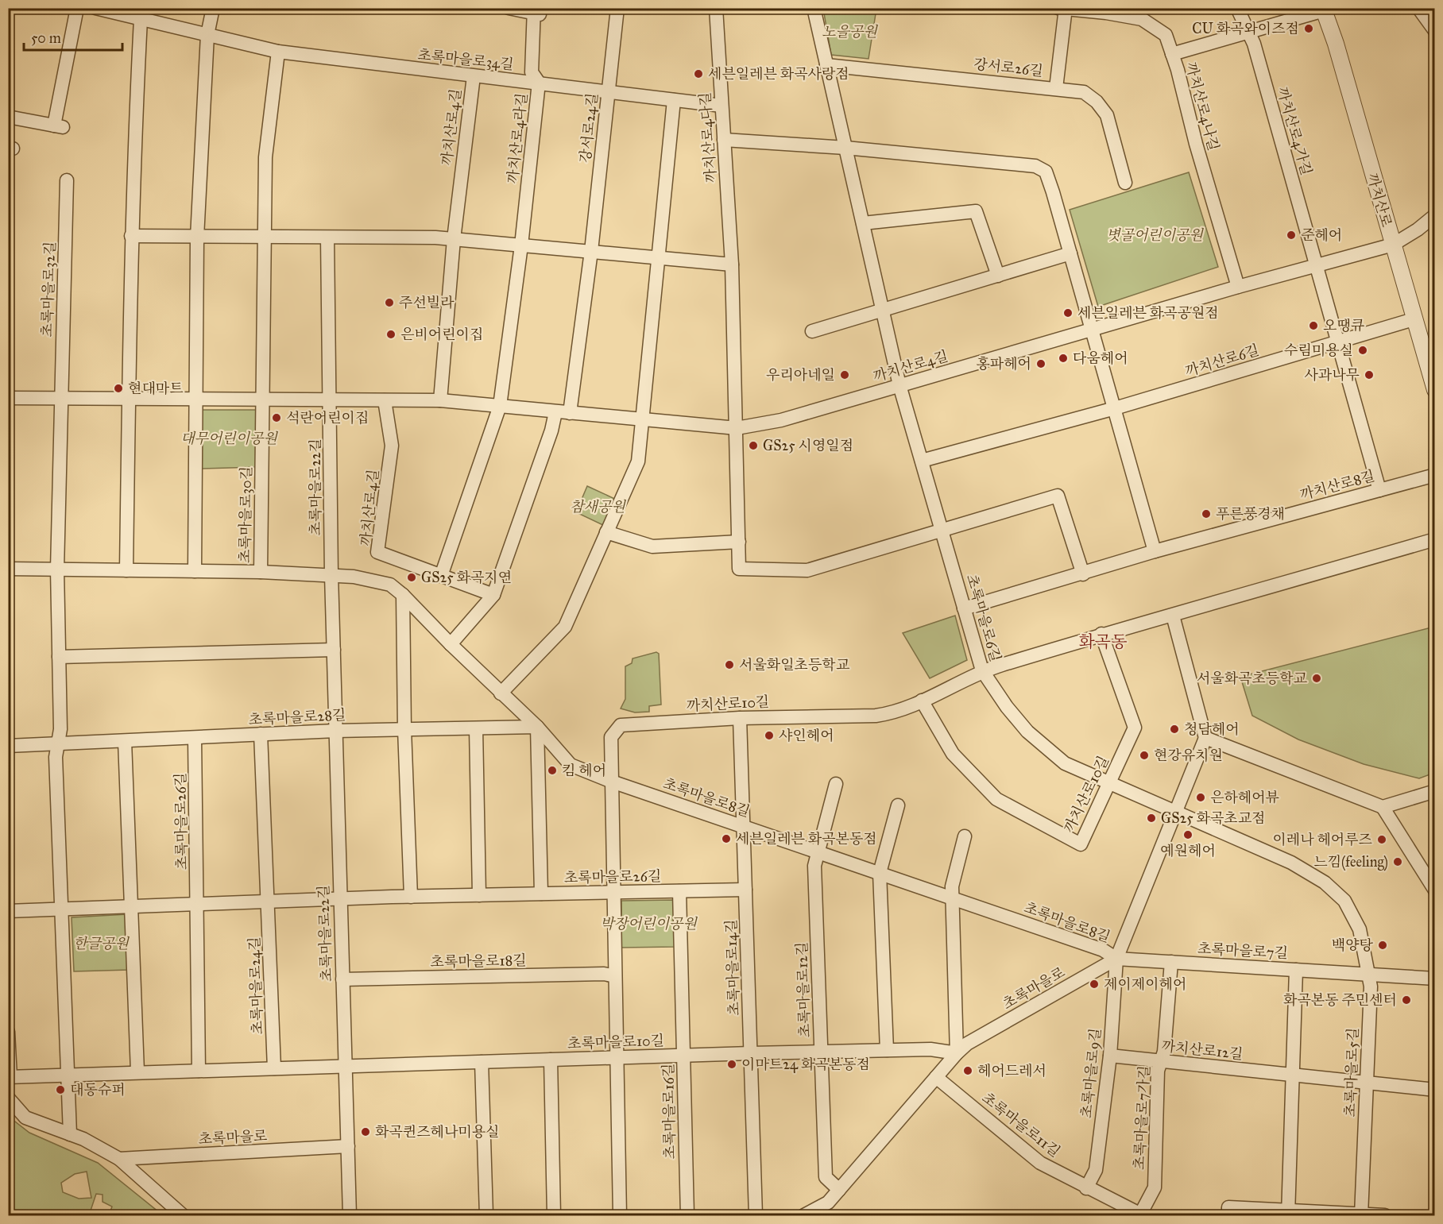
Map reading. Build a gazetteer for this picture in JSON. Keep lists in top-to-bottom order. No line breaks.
{"streets":{"street":["초록마을로34길","강서로26길","까치산로4나길","까치산로4길","강서로24길","까치산로4가길","까치산로4다길","까치산로4라길","까치산로","초록마을로32길","까치산로6길","까치산로8길","초록마을로22길","초록마을로30길","초록마을로6길","까치산로10길","초록마을로28길","초록마을로8길","초록마을로26길","초록마을로7길","초록마을로18길","초록마을로14길","초록마을로24길","초록마을로","초록마을로12길","초록마을로10길","까치산로12길","초록마을로5길","초록마을로9길","초록마을로16길","초록마을로7가길","초록마을로11길"]},"crossings":[["초록마을로34길","까치산로4길"],["초록마을로34길","강서로24길"],["초록마을로34길","까치산로4다길"],["초록마을로34길","까치산로4라길"],["강서로26길","까치산로4나길"],["까치산로4나길","까치산로4길"],["까치산로4나길","까치산로"],["까치산로4길","강서로24길"],["까치산로4길","까치산로4가길"],["까치산로4길","까치산로4다길"],["까치산로4길","까치산로4라길"],["까치산로4길","까치산로"],["까치산로4길","초록마을로22길"],["까치산로4길","초록마을로6길"],["까치산로4가길","까치산로"],["까치산로","까치산로6길"],["까치산로6길","초록마을로6길"],["까치산로8길","초록마을로6길"],["초록마을로22길","초록마을로30길"],["초록마을로22길","초록마을로28길"],["초록마을로22길","초록마을로8길"],["초록마을로22길","초록마을로26길"],["초록마을로22길","초록마을로18길"],["초록마을로22길","초록마을로"],["초록마을로22길","초록마을로10길"],["초록마을로30길","초록마을로8길"],["초록마을로6길","까치산로10길"],["초록마을로6길","초록마을로5길"],["까치산로10길","초록마을로8길"],["까치산로10길","초록마을로14길"],["초록마을로28길","초록마을로8길"],["초록마을로28길","초록마을로26길"],["초록마을로8길","초록마을로7길"],["초록마을로8길","초록마을로14길"],["초록마을로8길","초록마을로"],["초록마을로8길","초록마을로12길"],["초록마을로8길","초록마을로9길"],["초록마을로26길","초록마을로14길"],["초록마을로26길","초록마을로24길"],["초록마을로26길","초록마을로16길"],["초록마을로7길","초록마을로"],["초록마을로7길","초록마을로5길"],["초록마을로7길","초록마을로9길"],["초록마을로7길","초록마을로7가길"],["초록마을로14길","초록마을로10길"],["초록마을로","초록마을로12길"],["초록마을로","초록마을로10길"],["초록마을로","초록마을로9길"],["초록마을로","초록마을로11길"],["초록마을로12길","초록마을로10길"],["초록마을로10길","초록마을로16길"],["까치산로12길","초록마을로5길"],["까치산로12길","초록마을로9길"],["까치산로12길","초록마을로7가길"],["초록마을로9길","초록마을로11길"],["초록마을로7가길","초록마을로11길"]],"districts":["화곡동"],"parks":["노을공원","볏골어린이공원","대무어린이공원","참새공원","박장어린이공원","한글공원"],"places":["CU 화곡와이즈점","세븐일레븐 화곡사랑점","준헤어","주선빌라","세븐일레븐 화곡공원점","오땡큐","은비어린이집","수림미용실","다움헤어","홍파헤어","우리아네일","사과나무","현대마트","석란어린이집","GS25 시영일점","푸른풍경채","GS25 화곡지연","서울화일초등학교","서울화곡초등학교","청담헤어","샤인헤어","현강유치원","킴 헤어","은하헤어뷰","GS25 화곡초교점","예원헤어","세븐일레븐 화곡본동점","이레나 헤어루즈","느낌(feeling)","백양탕","제이제이헤어","화곡본동 주민센터","이마트24 화곡본동점","헤어드레서","대동슈퍼","화곡퀸즈헤나미용실"],"scale_bar":"50 m"}
